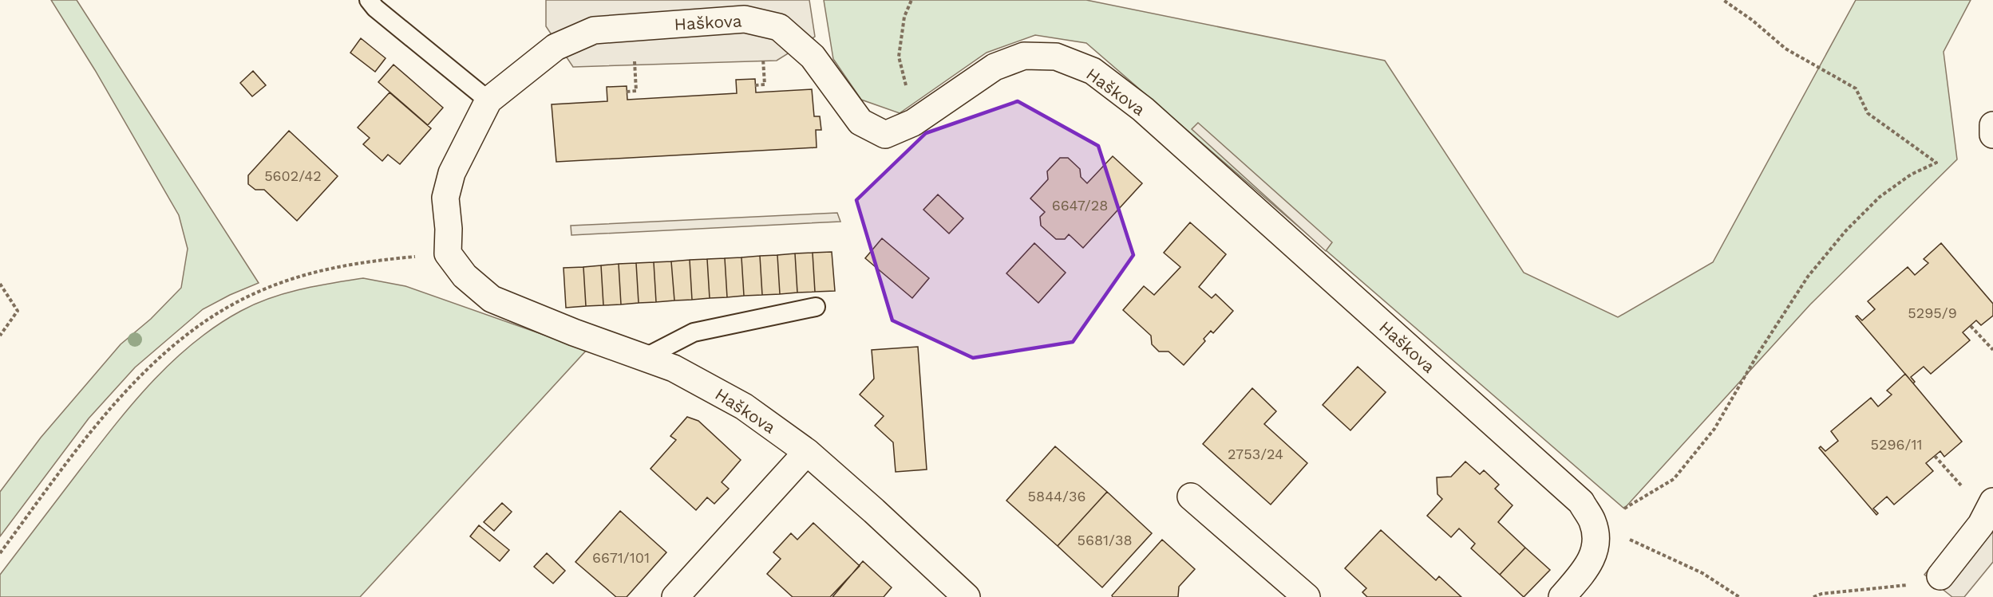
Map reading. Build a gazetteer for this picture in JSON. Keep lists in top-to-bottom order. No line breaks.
{"streets":{"street":["Haškova"]},"house_numbers":["5602/42","6647/28","5295/9","5296/11","2753/24","5844/36","5681/38","6671/101"]}
